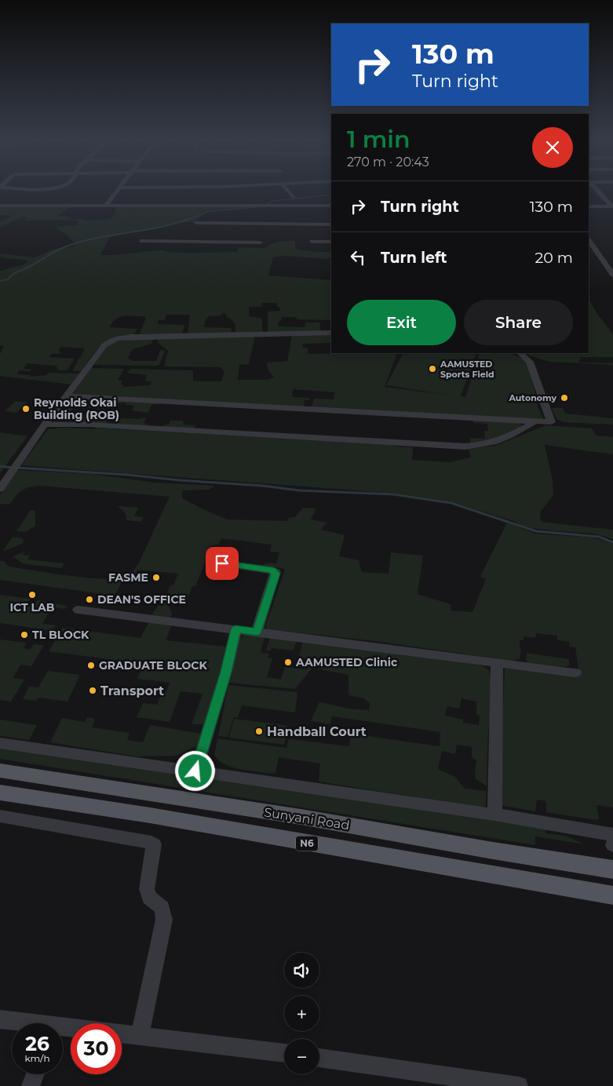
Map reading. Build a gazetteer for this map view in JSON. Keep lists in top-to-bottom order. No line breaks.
{"streets":{"main road":["Sunyani Road","N6"]},"places":["AAMUSTED Sports Field","Autonomy","Reynolds Okai Building (ROB)","FASME","ICT LAB","DEAN'S OFFICE","TL BLOCK","AAMUSTED Clinic","GRADUATE BLOCK","Transport","Handball Court"],"page":{"turn":["130 m","Turn right"],"heading":["1 min","270 m · 20:43"],"list":[{"name":"Turn right","value":"130 m"},{"name":"Turn left","value":"20 m"}],"buttons":["Exit","Share"],"map_buttons":["+","−"],"speed":"26 km/h","limit":"30"}}
